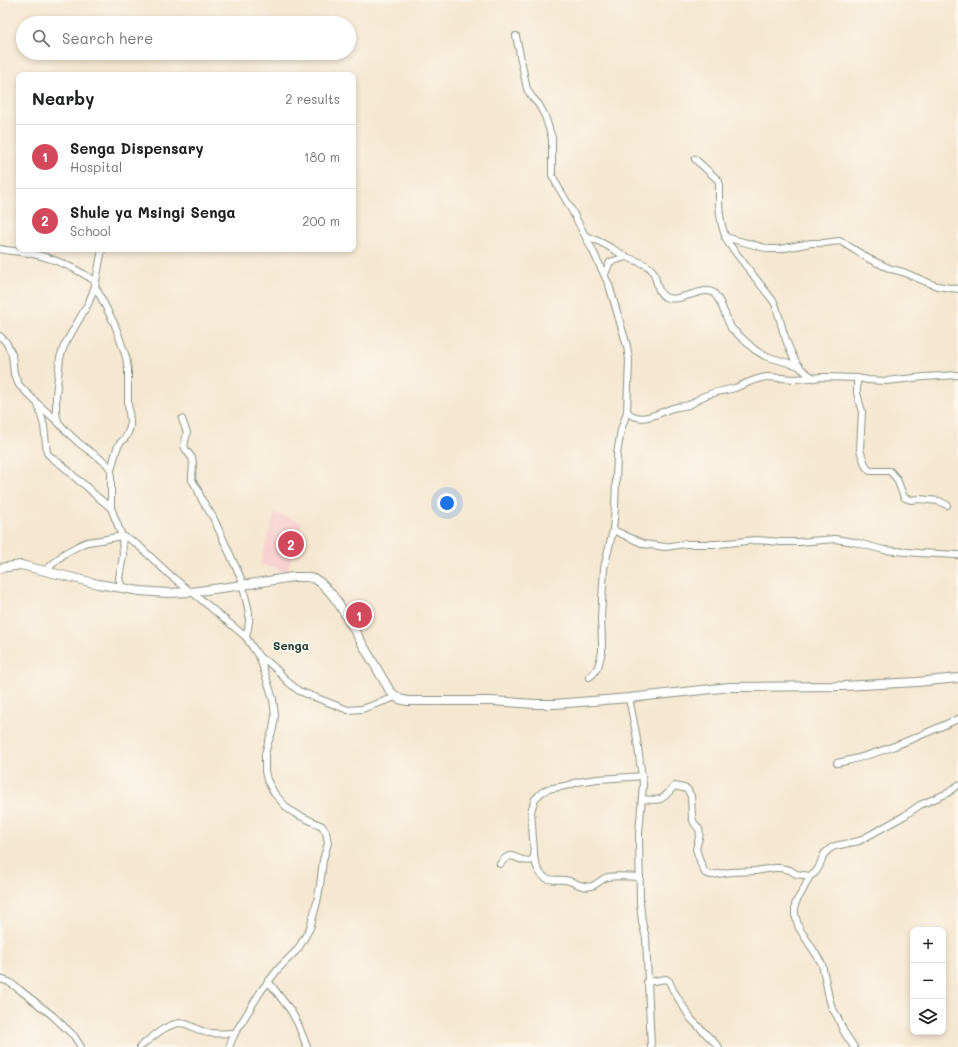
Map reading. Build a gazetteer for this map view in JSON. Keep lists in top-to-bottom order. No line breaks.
{"districts":["Senga"],"page":{"search":"Search here","heading":["Nearby","2 results"],"list":[{"mark":"1","name":"Senga Dispensary","note":"Hospital","value":"180 m"},{"mark":"2","name":"Shule ya Msingi Senga","note":"School","value":"200 m"}],"pins":["2","1"],"map_buttons":["+","−"]}}
